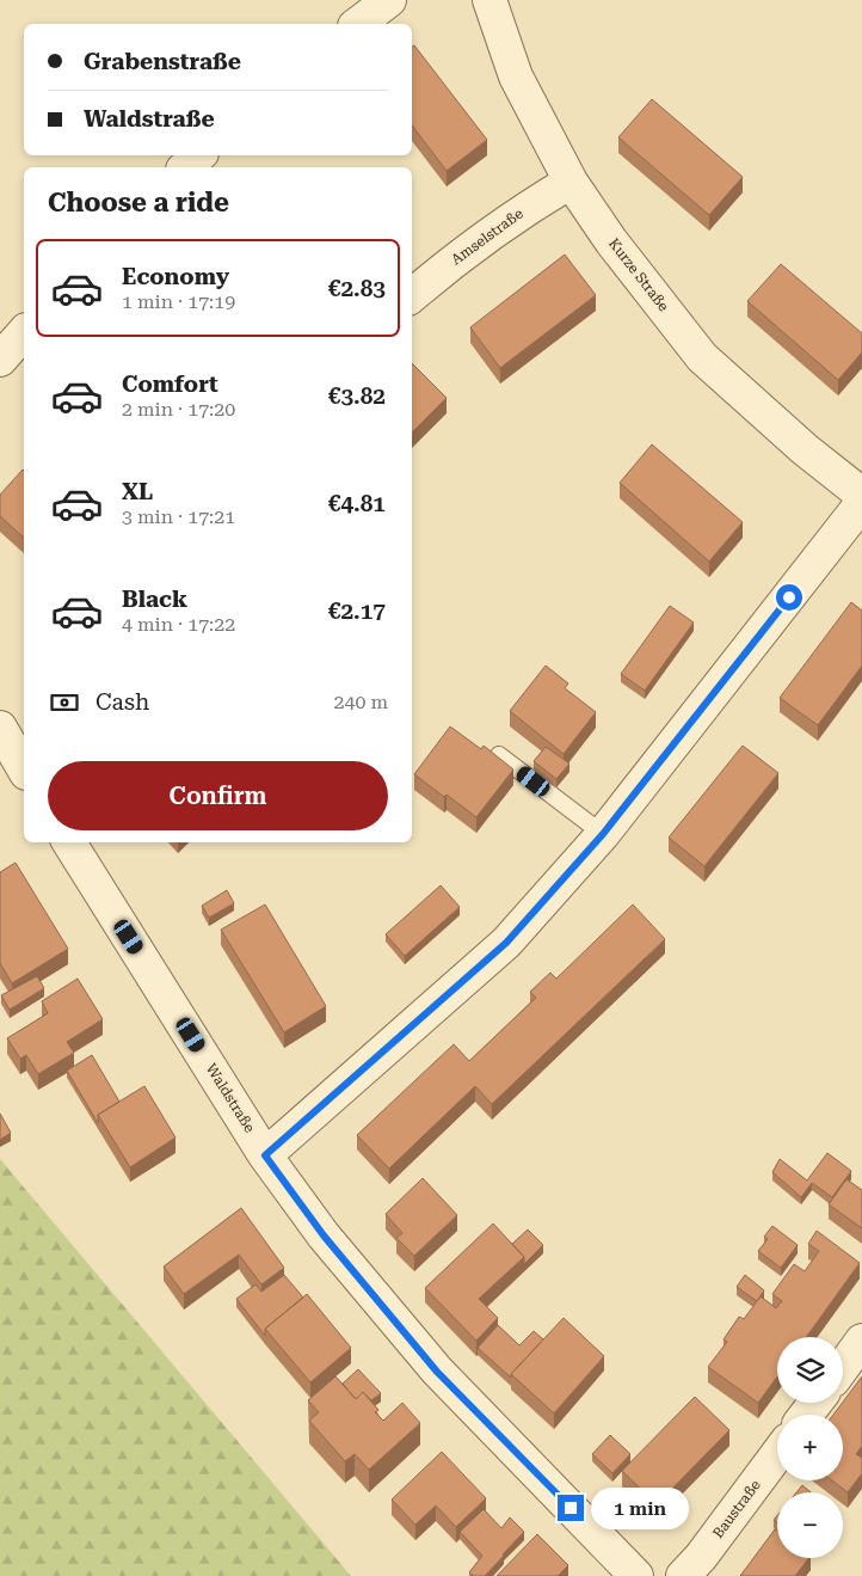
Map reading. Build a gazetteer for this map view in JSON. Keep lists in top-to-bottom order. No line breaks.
{"streets":{"street":["Amselstraße","Kurze Straße","Waldstraße","Baustraße"]},"crossings":[["Amselstraße","Kurze Straße"]],"page":{"banner":["Grabenstraße","Waldstraße"],"heading":"Choose a ride","list":[{"name":"Economy","note":"1 min · 17:19","value":"€2.83"},{"name":"Comfort","note":"2 min · 17:20","value":"€3.82"},{"name":"XL","note":"3 min · 17:21","value":"€4.81"},{"name":"Black","note":"4 min · 17:22","value":"€2.17"}],"pay":["Cash","240 m"],"buttons":"Confirm","map_buttons":["+","−"],"bubble":"1 min"}}
